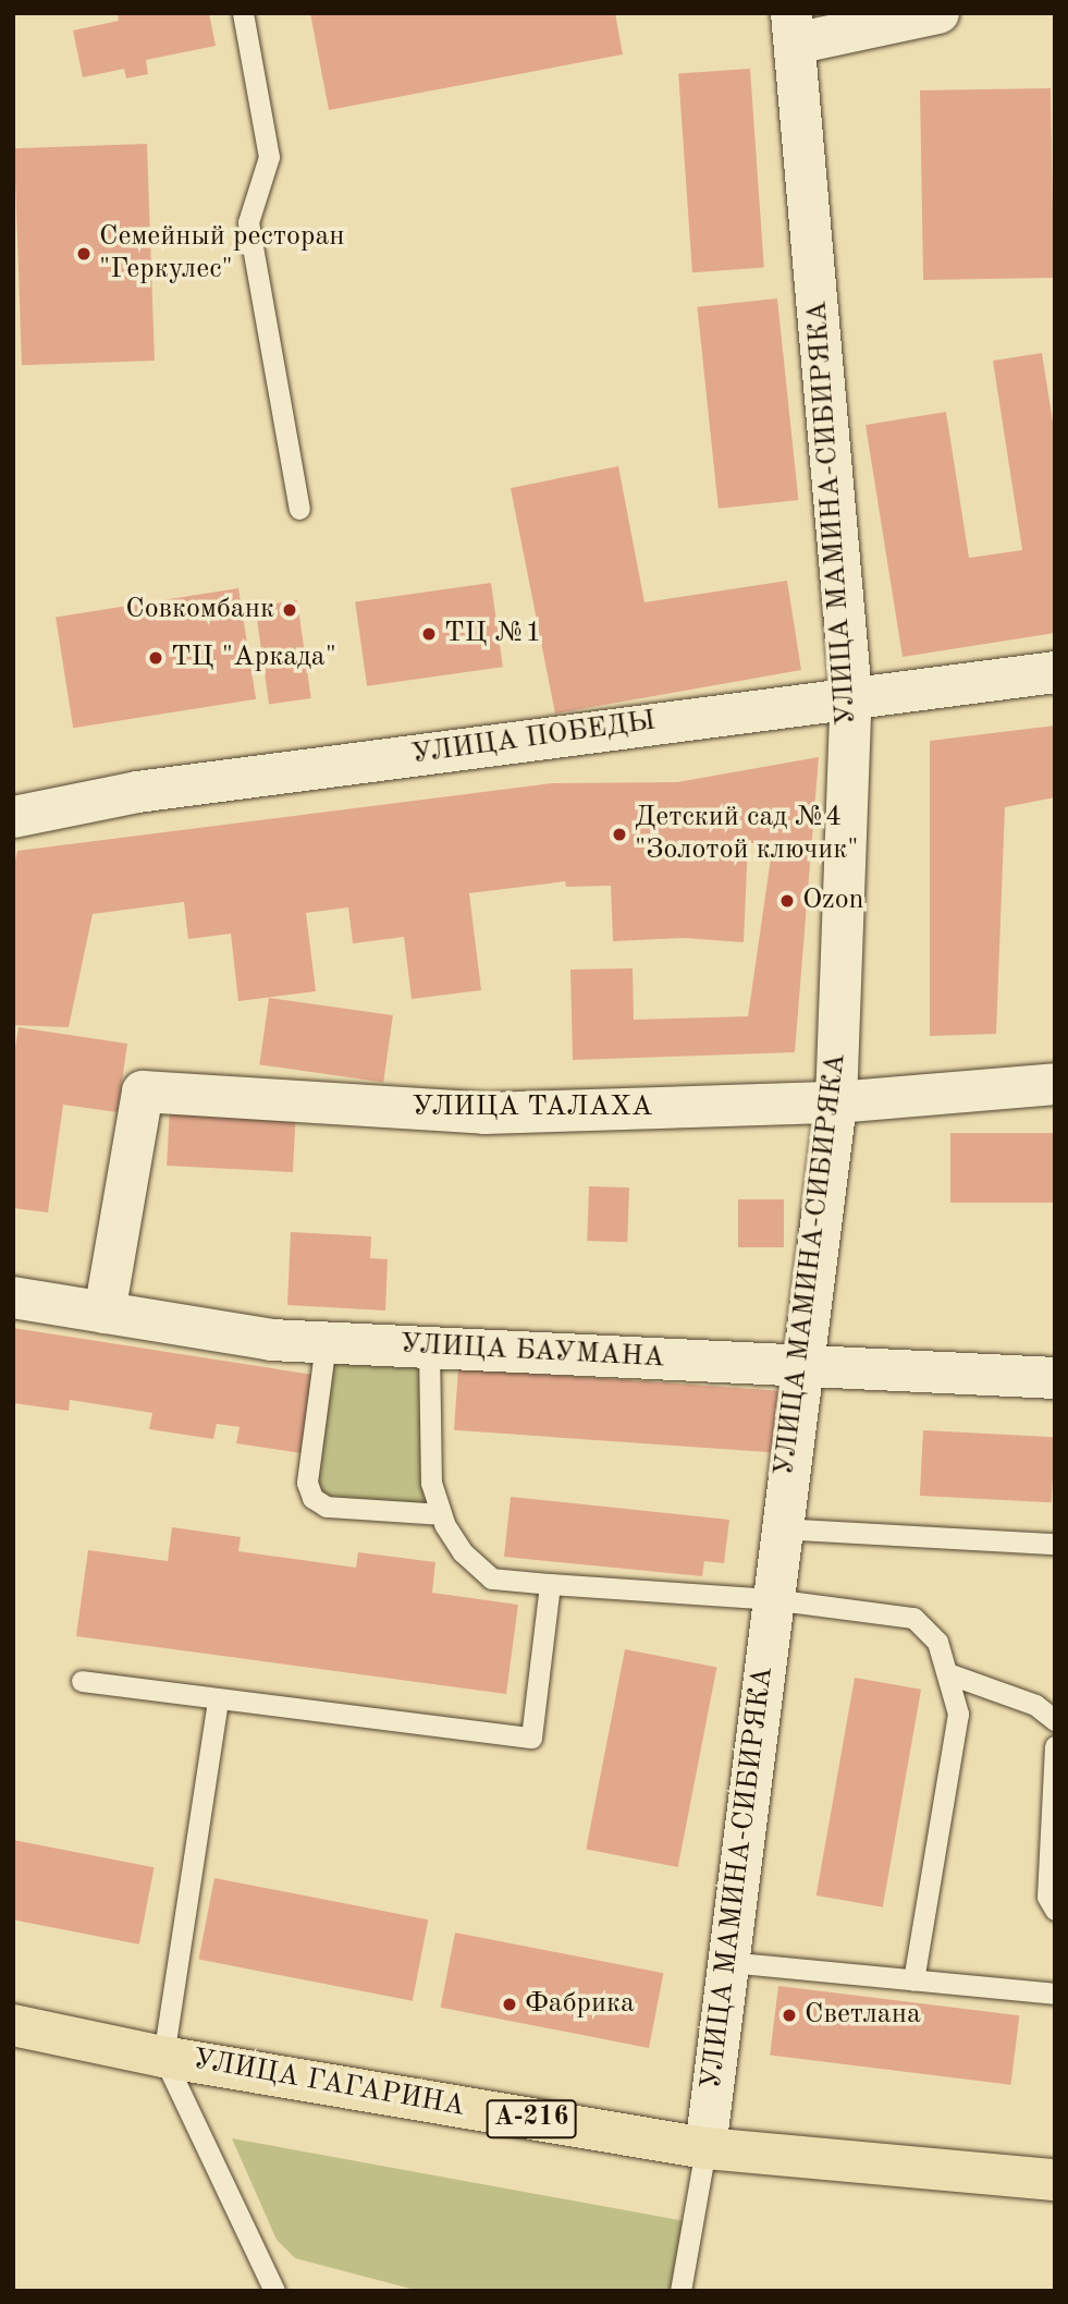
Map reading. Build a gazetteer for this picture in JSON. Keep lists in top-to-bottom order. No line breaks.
{"streets":{"main road":["УЛИЦА ГАГАРИНА","А-216"],"street":["УЛИЦА МАМИНА-СИБИРЯКА","УЛИЦА ПОБЕДЫ","УЛИЦА ТАЛАХА","УЛИЦА БАУМАНА"]},"crossings":[["УЛИЦА МАМИНА-СИБИРЯКА","УЛИЦА ПОБЕДЫ"],["УЛИЦА МАМИНА-СИБИРЯКА","УЛИЦА ТАЛАХА"],["УЛИЦА МАМИНА-СИБИРЯКА","УЛИЦА БАУМАНА"],["УЛИЦА МАМИНА-СИБИРЯКА","УЛИЦА ГАГАРИНА"],["УЛИЦА ТАЛАХА","УЛИЦА БАУМАНА"]],"places":["Семейный ресторан \"Геркулес\"","Совкомбанк","ТЦ №1","ТЦ \"Аркада\"","Детский сад №4 \"Золотой ключик\"","Ozon","Фабрика","Светлана"]}
